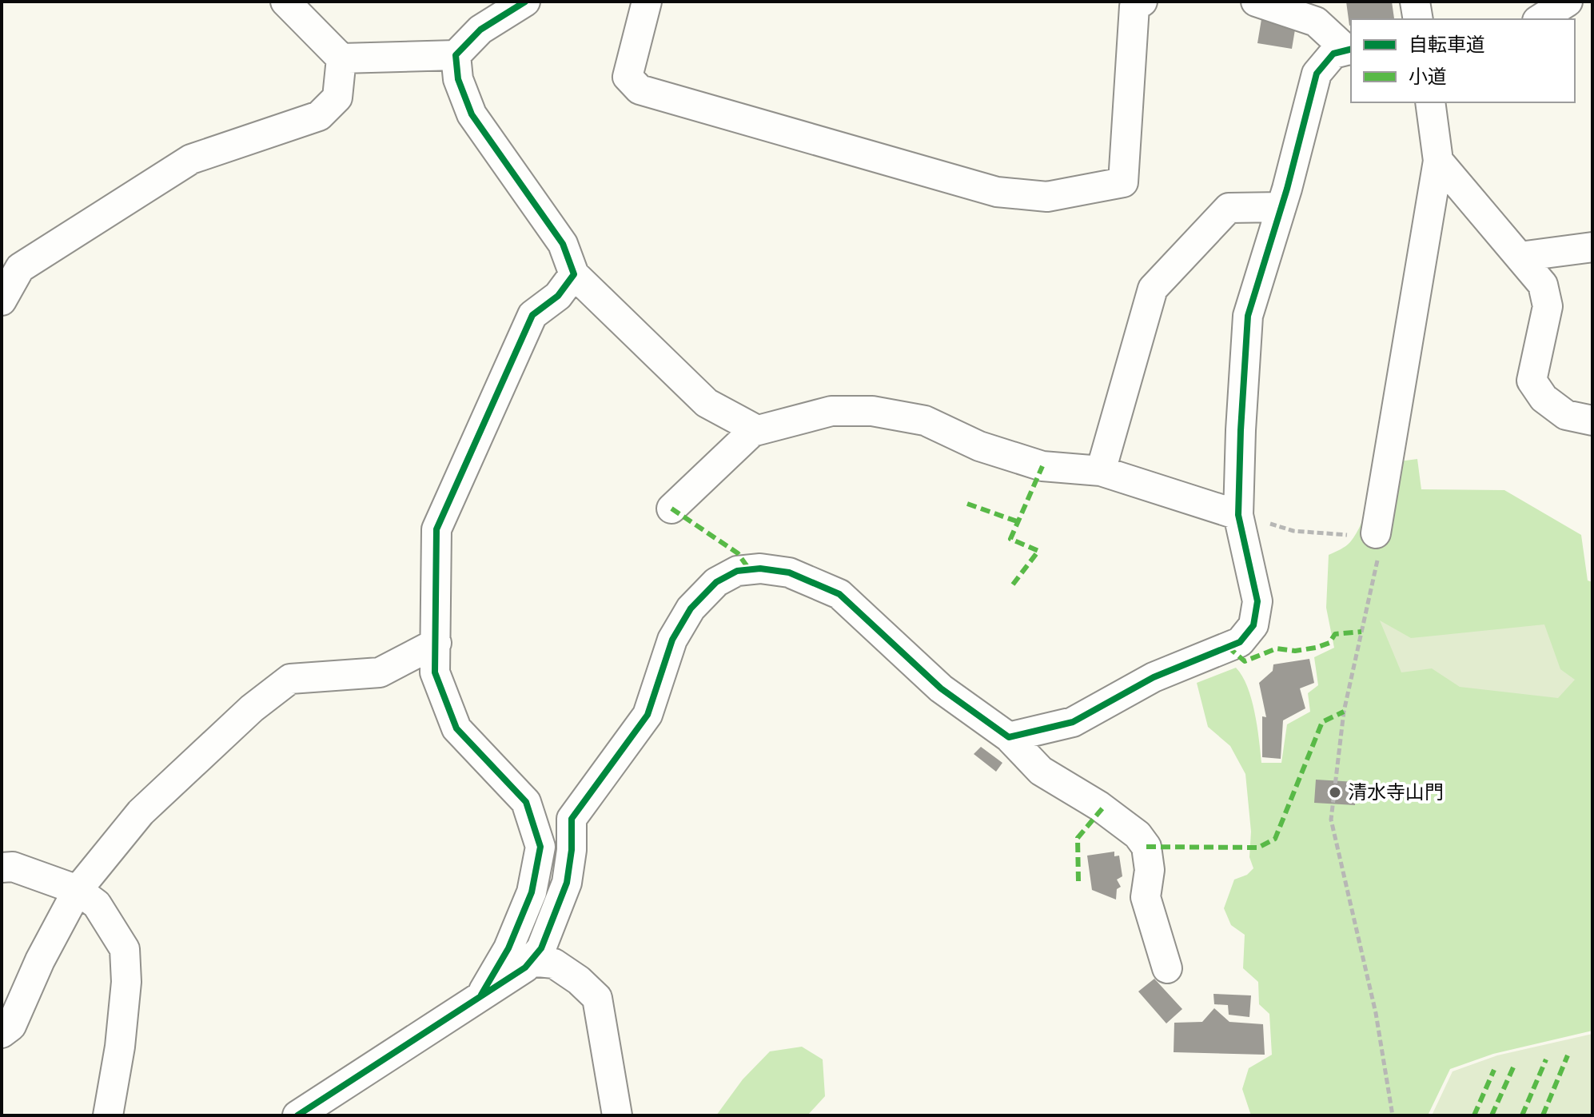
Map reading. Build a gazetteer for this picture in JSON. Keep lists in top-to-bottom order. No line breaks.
{"places":["清水寺山門"],"legend":["自転車道","小道"]}
